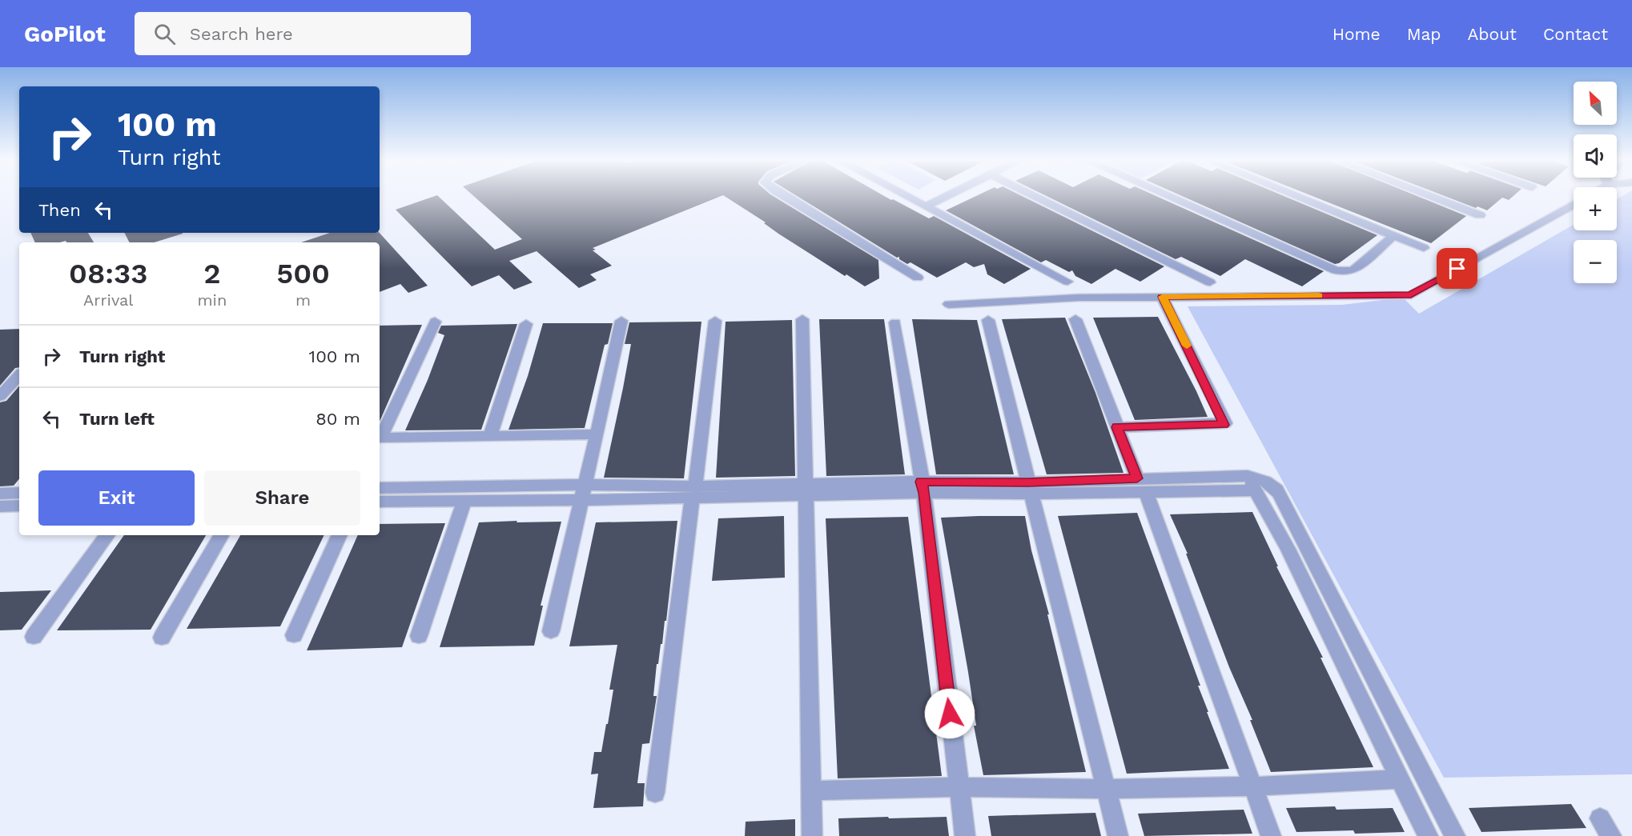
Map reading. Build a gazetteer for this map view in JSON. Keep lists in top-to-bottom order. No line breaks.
{"north":"top left","page":{"header":"GoPilot","search":"Search here","nav":["Home","Map","About","Contact"],"map_buttons":["+","−"],"turn":["100 m","Turn right"],"then":"Then","eta":["08:33","Arrival","2","min","500","m"],"list":[{"name":"Turn right","value":"100 m"},{"name":"Turn left","value":"80 m"}],"buttons":["Exit","Share"]}}
